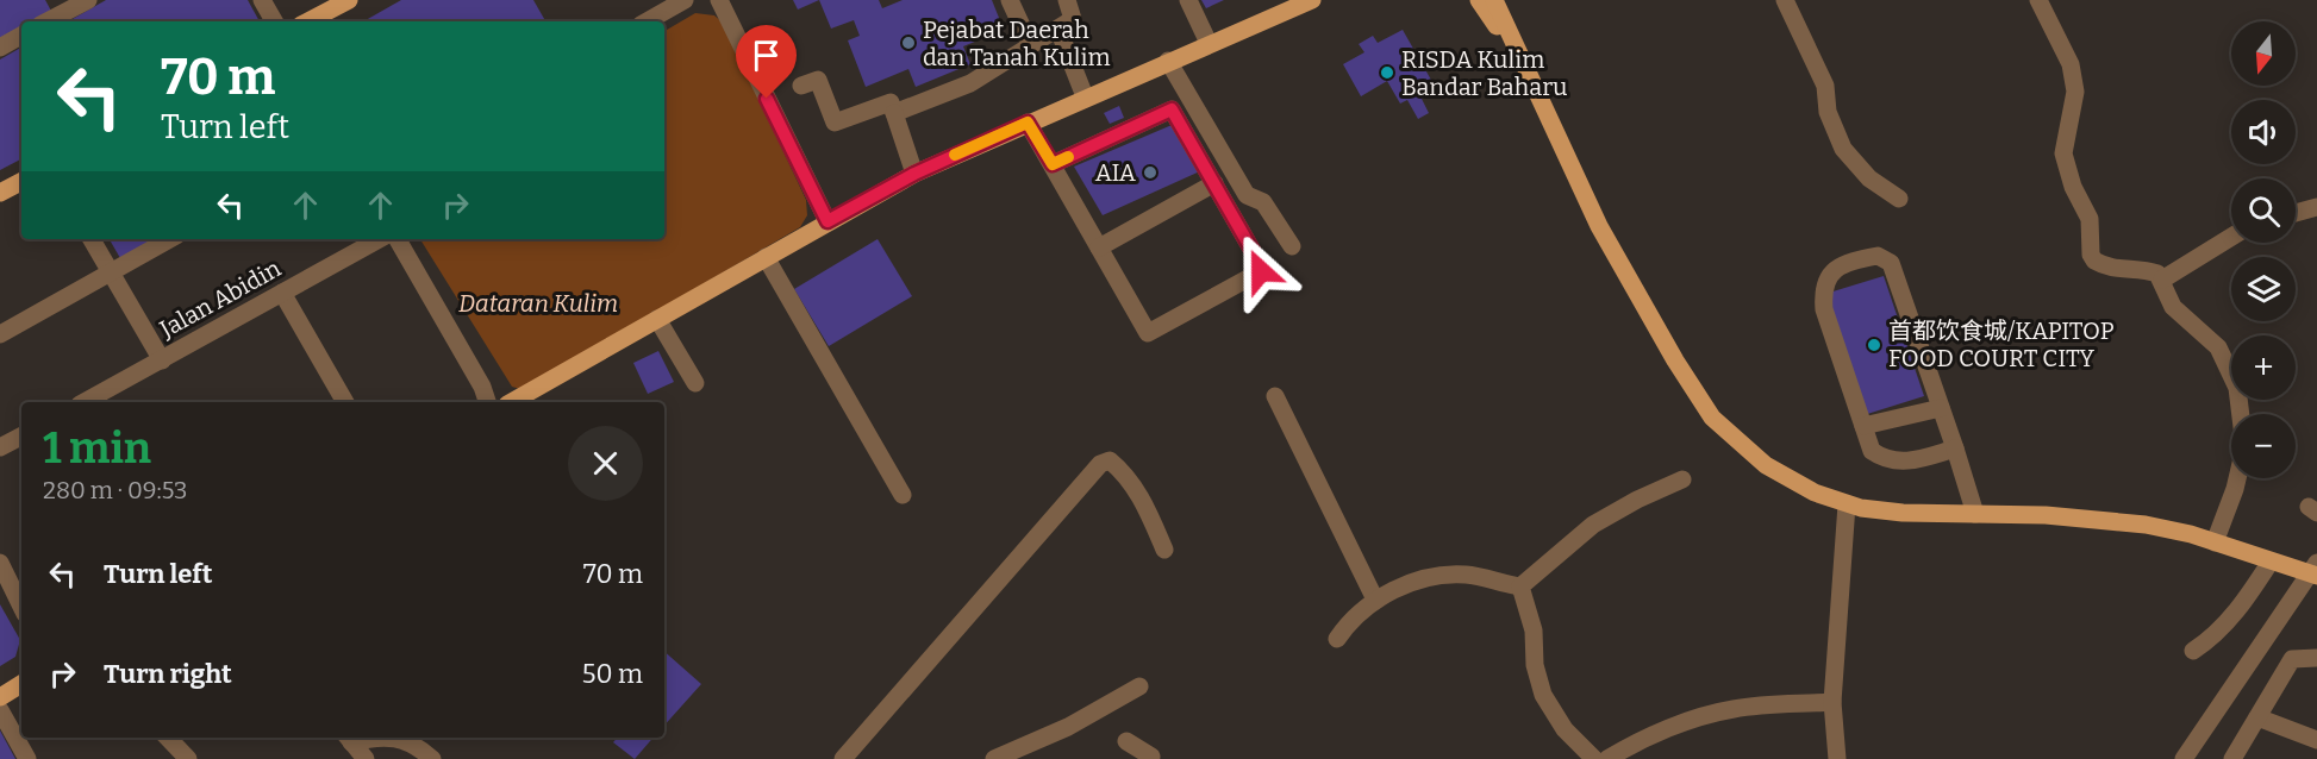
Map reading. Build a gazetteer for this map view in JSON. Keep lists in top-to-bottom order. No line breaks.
{"streets":{"street":["Jalan Abidin"]},"parks":["Dataran Kulim"],"places":["Pejabat Daerah dan Tanah Kulim","RISDA Kulim Bandar Baharu","AIA","首都饮食城/KAPITOP FOOD COURT CITY"],"north":"bottom","page":{"map_buttons":["+","−"],"turn":["70 m","Turn left"],"heading":["1 min","280 m · 09:53"],"list":[{"name":"Turn left","value":"70 m"},{"name":"Turn right","value":"50 m"}]}}
